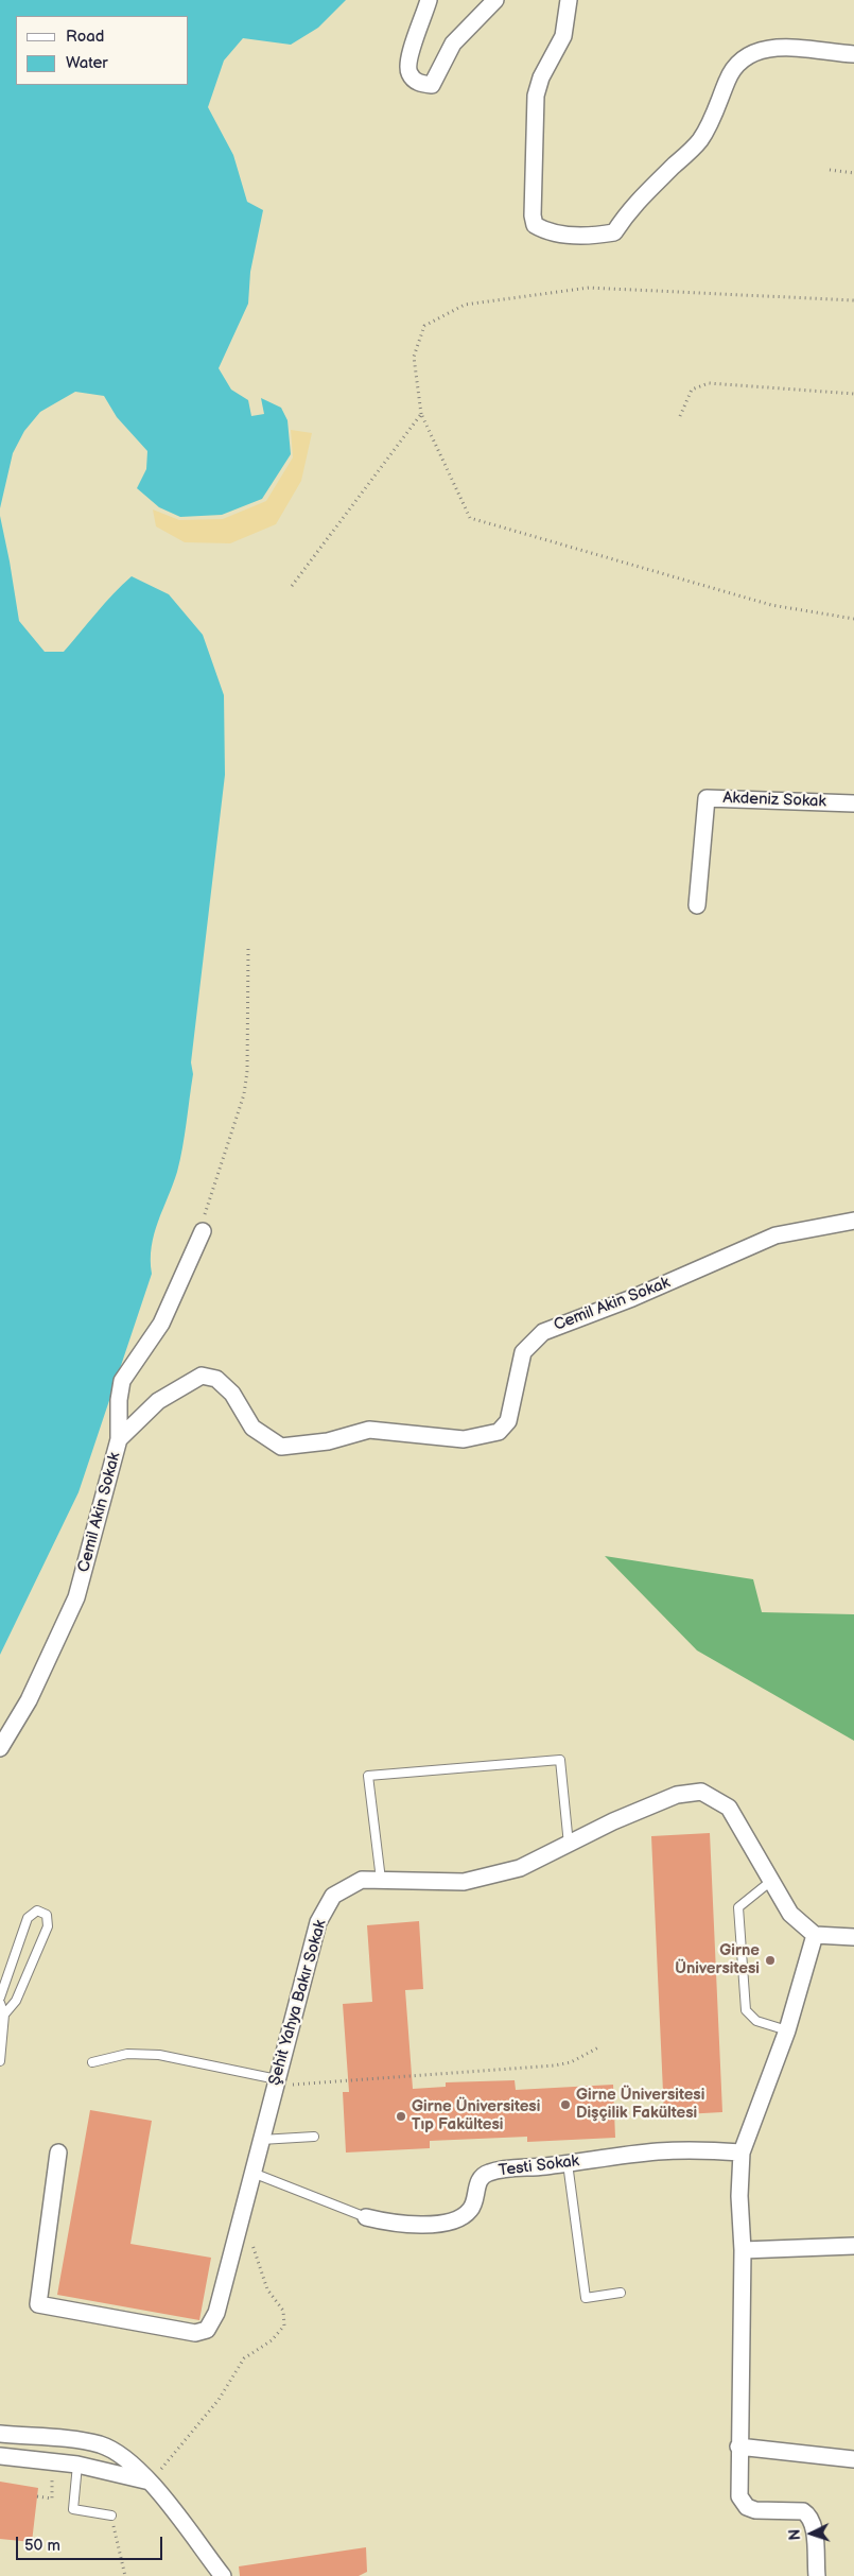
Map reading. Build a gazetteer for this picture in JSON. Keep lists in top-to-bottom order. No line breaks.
{"streets":{"street":["Akdeniz Sokak","Cemil Akin Sokak","Şehit Yahya Bakır Sokak","Testi Sokak"]},"places":["Girne Üniversitesi","Girne Üniversitesi Dişçilik Fakültesi","Girne Üniversitesi Tıp Fakültesi"],"legend":["Road","Water"],"scale_bar":"50 m","north":"left"}
